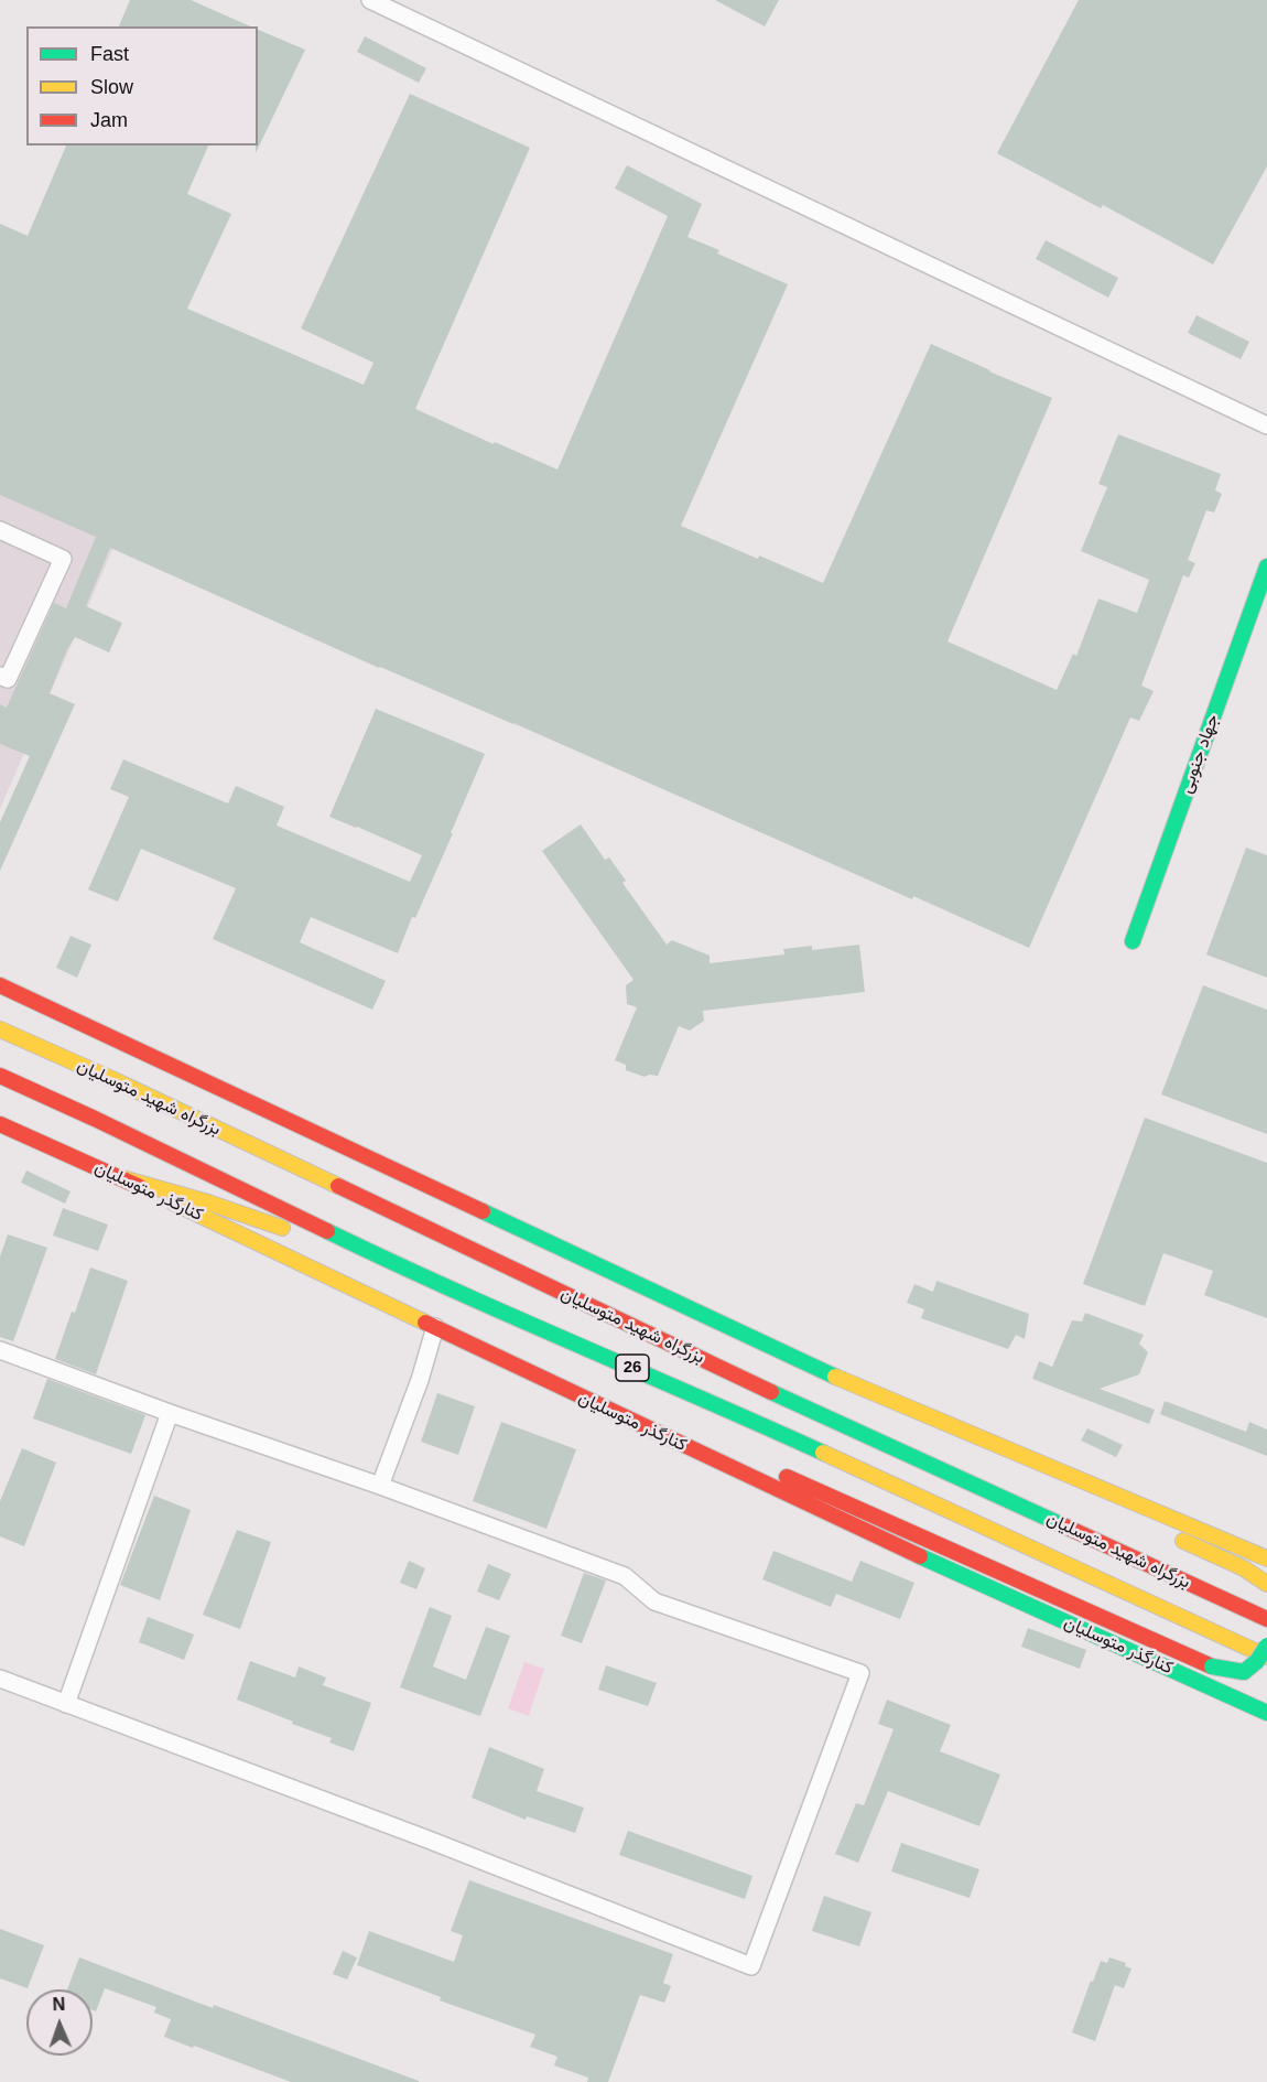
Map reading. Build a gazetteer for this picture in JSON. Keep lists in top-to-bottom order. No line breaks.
{"streets":{"main road":["جهاد جنوبی","بزرگراه شهید متوسلیان","کنارگذر متوسلیان","26"]},"legend":["Fast","Slow","Jam"],"north":"top"}
